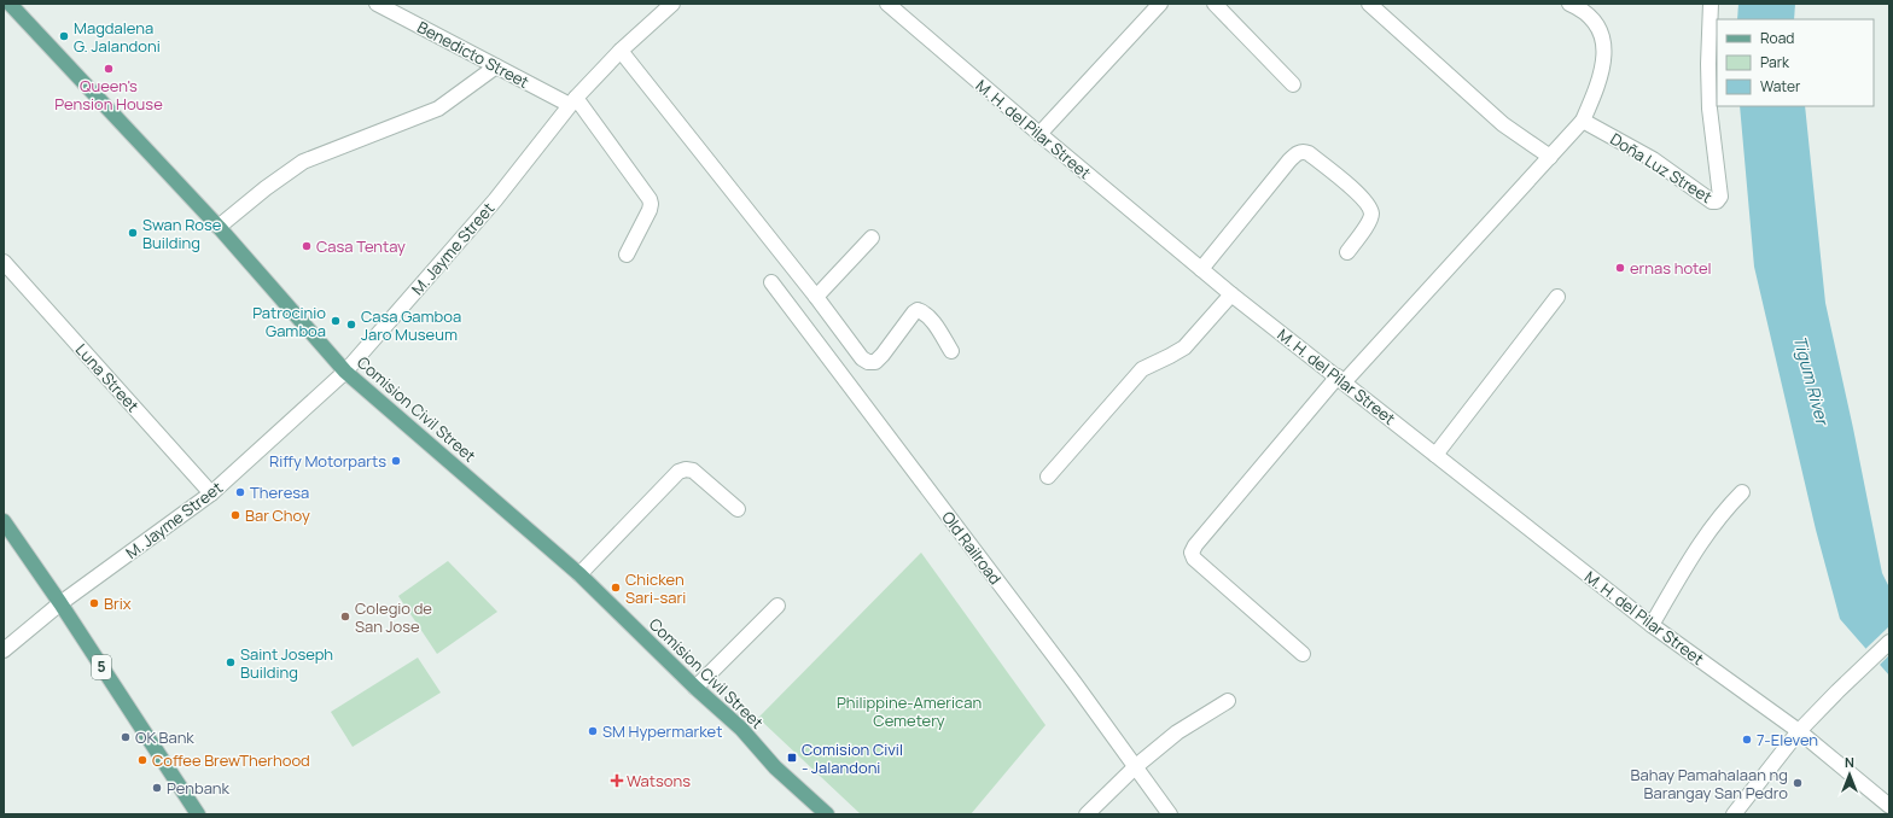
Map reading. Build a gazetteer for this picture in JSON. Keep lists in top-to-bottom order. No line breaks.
{"streets":{"main road":["Comision Civil Street","5"],"street":["Benedicto Street","M. H. del Pilar Street","Doña Luz Street","M. Jayme Street","Luna Street","Old Railroad"]},"crossings":[["Benedicto Street","M. Jayme Street"],["M. Jayme Street","Luna Street"],["M. Jayme Street","Comision Civil Street"],["M. Jayme Street","5"]],"water":["Tigum River"],"parks":["Philippine-American Cemetery"],"places":{"other":["Magdalena G. Jalandoni","Queen's Pension House","Swan Rose Building","Casa Tentay","ernas hotel","Patrocinio Gamboa","Casa Gamboa Jaro Museum","Riffy Motorparts","Theresa","Bar Choy","Chicken Sari-sari","Brix","Colegio de San Jose","Saint Joseph Building","SM Hypermarket","OK Bank","7-Eleven","Coffee BrewTherhood","Bahay Pamahalaan ng Barangay San Pedro","Penbank"],"transit":["Comision Civil - Jalandoni"],"health":["Watsons"]},"legend":["Road","Park","Water"],"north":"top"}
